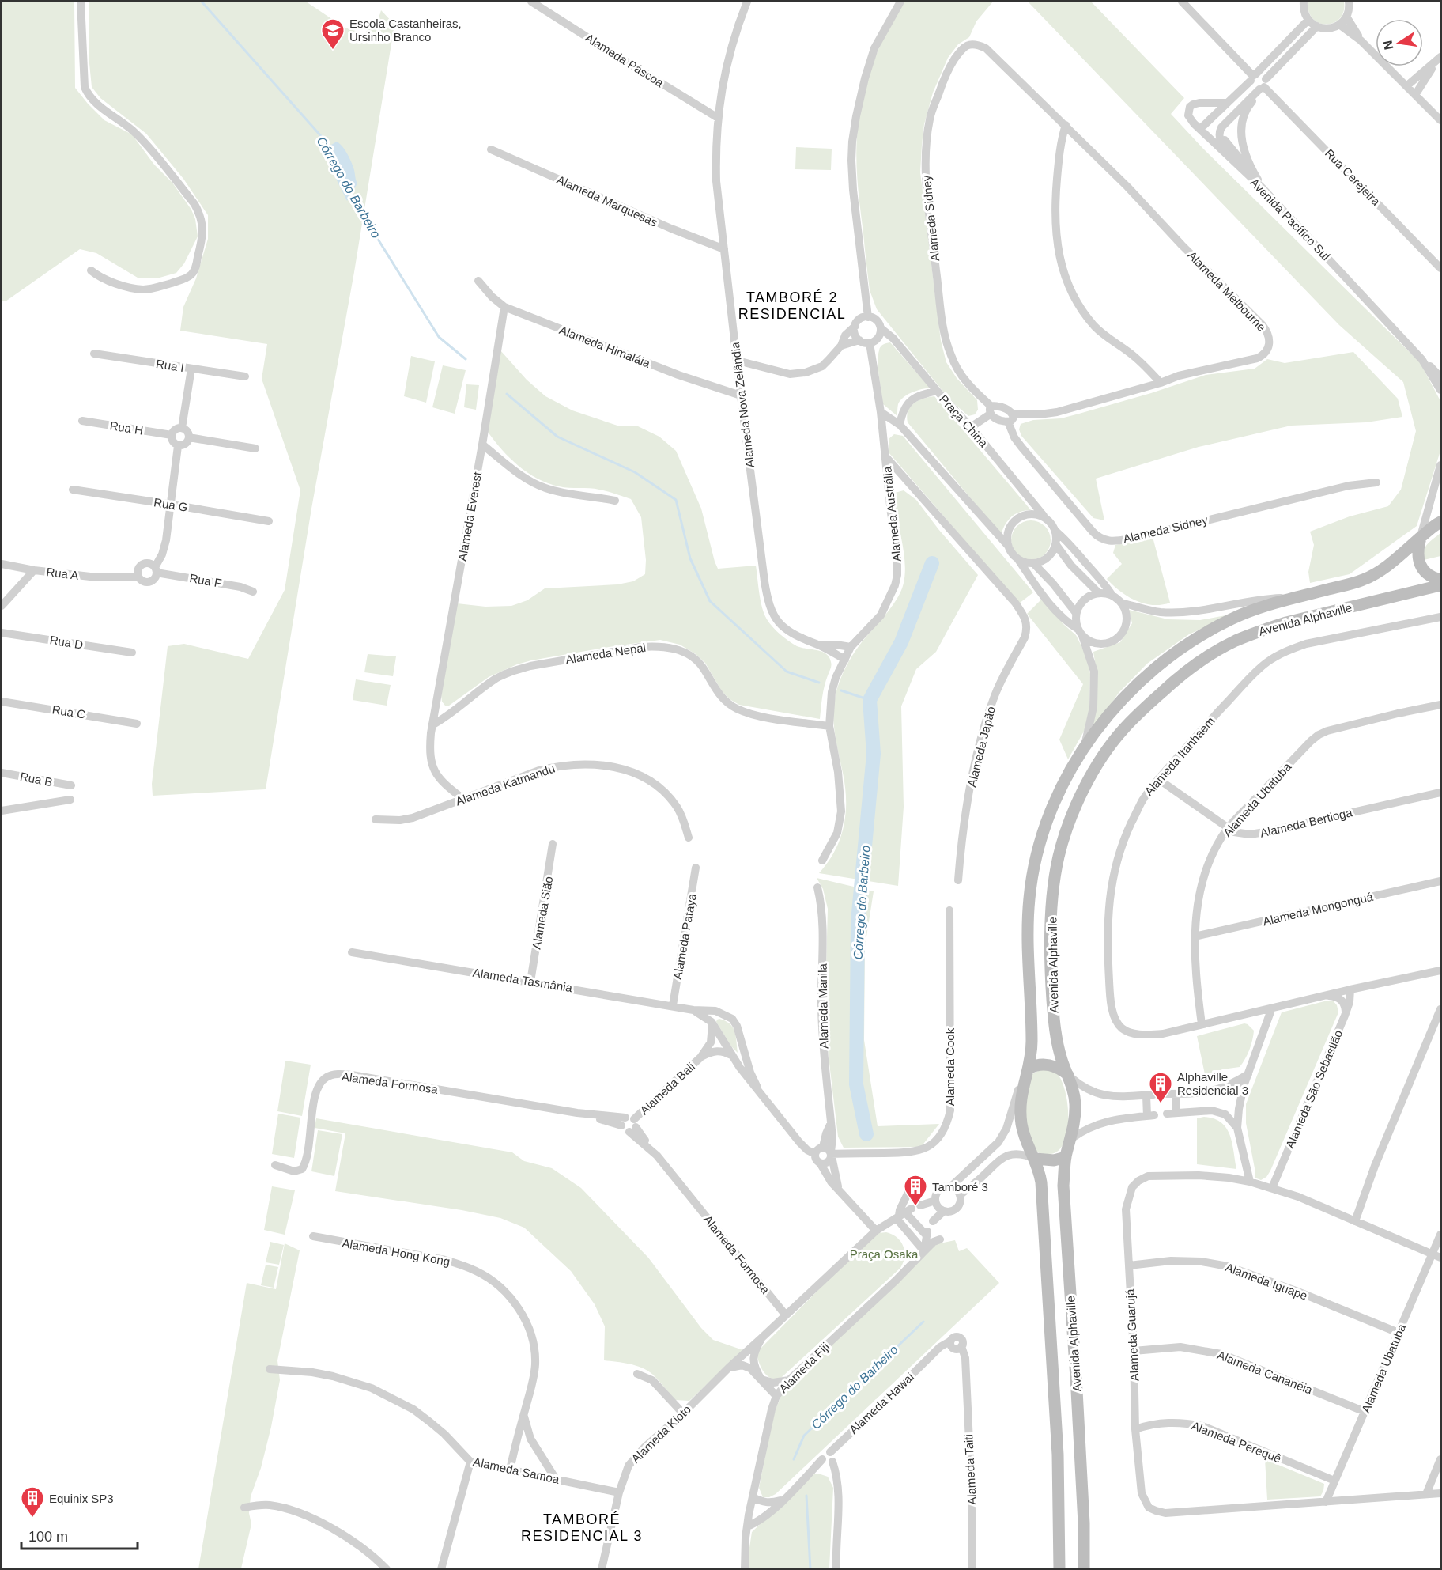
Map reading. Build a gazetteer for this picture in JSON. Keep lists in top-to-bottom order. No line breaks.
{"streets":{"main road":["Avenida Alphaville"],"street":["Alameda Páscoa","Rua Cerejeira","Alameda Marquesas","Alameda Sidney","Avenida Pacífico Sul","Alameda Melbourne","Alameda Himaláia","Rua I","Alameda Nova Zelândia","Praça China","Rua H","Rua G","Alameda Austrália","Alameda Everest","Rua A","Rua F","Rua D","Alameda Nepal","Rua C","Alameda Japão","Alameda Itanhaem","Rua B","Alameda Katmandu","Alameda Ubatuba","Alameda Bertioga","Alameda Mongonguá","Alameda Sião","Alameda Pataya","Alameda Tasmânia","Alameda Manila","Alameda Cook","Alameda Formosa","Alameda Bali","Alameda São Sebastião","Alameda Hong Kong","Alameda Iguape","Alameda Guarujá","Alameda Fiji","Alameda Cananéia","Alameda Hawai","Alameda Kioto","Alameda Perequê","Alameda Taiti","Alameda Samoa"]},"crossings":[["Alameda Páscoa","Alameda Nova Zelândia"],["Alameda Marquesas","Alameda Nova Zelândia"],["Alameda Sidney","Alameda Melbourne"],["Alameda Himaláia","Alameda Nova Zelândia"],["Alameda Himaláia","Alameda Everest"],["Alameda Nova Zelândia","Alameda Austrália"],["Praça China","Alameda Austrália"],["Praça China","Avenida Alphaville"],["Alameda Austrália","Alameda Nepal"],["Alameda Austrália","Alameda Japão"],["Alameda Everest","Alameda Nepal"],["Alameda Everest","Alameda Katmandu"],["Rua A","Rua F"],["Alameda Itanhaem","Alameda Ubatuba"],["Alameda Itanhaem","Alameda Bertioga"],["Alameda Itanhaem","Alameda São Sebastião"],["Alameda Ubatuba","Alameda Bertioga"],["Alameda Ubatuba","Alameda Mongonguá"],["Alameda Ubatuba","Alameda Iguape"],["Alameda Ubatuba","Alameda Guarujá"],["Alameda Ubatuba","Alameda Cananéia"],["Alameda Ubatuba","Alameda Perequê"],["Alameda Sião","Alameda Tasmânia"],["Alameda Pataya","Alameda Tasmânia"],["Alameda Tasmânia","Alameda Manila"],["Alameda Tasmânia","Alameda Cook"],["Alameda Manila","Alameda Cook"],["Alameda Formosa","Alameda Bali"],["Alameda Formosa","Alameda Kioto"],["Alameda São Sebastião","Alameda Guarujá"],["Alameda Hong Kong","Alameda Samoa"],["Alameda Iguape","Alameda Guarujá"],["Alameda Guarujá","Alameda Cananéia"],["Alameda Guarujá","Alameda Perequê"],["Alameda Fiji","Alameda Kioto"],["Alameda Hawai","Alameda Taiti"],["Alameda Kioto","Alameda Samoa"]],"districts":["TAMBORÉ 2 RESIDENCIAL","TAMBORÉ RESIDENCIAL 3"],"water":["Córrego do Barbeiro"],"parks":["Praça Osaka"],"places":{"school or university":["Escola Castanheiras, Ursinho Branco"],"building":["Alphaville Residencial 3","Tamboré 3","Equinix SP3"]},"scale_bar":"100 m","north":"left"}
